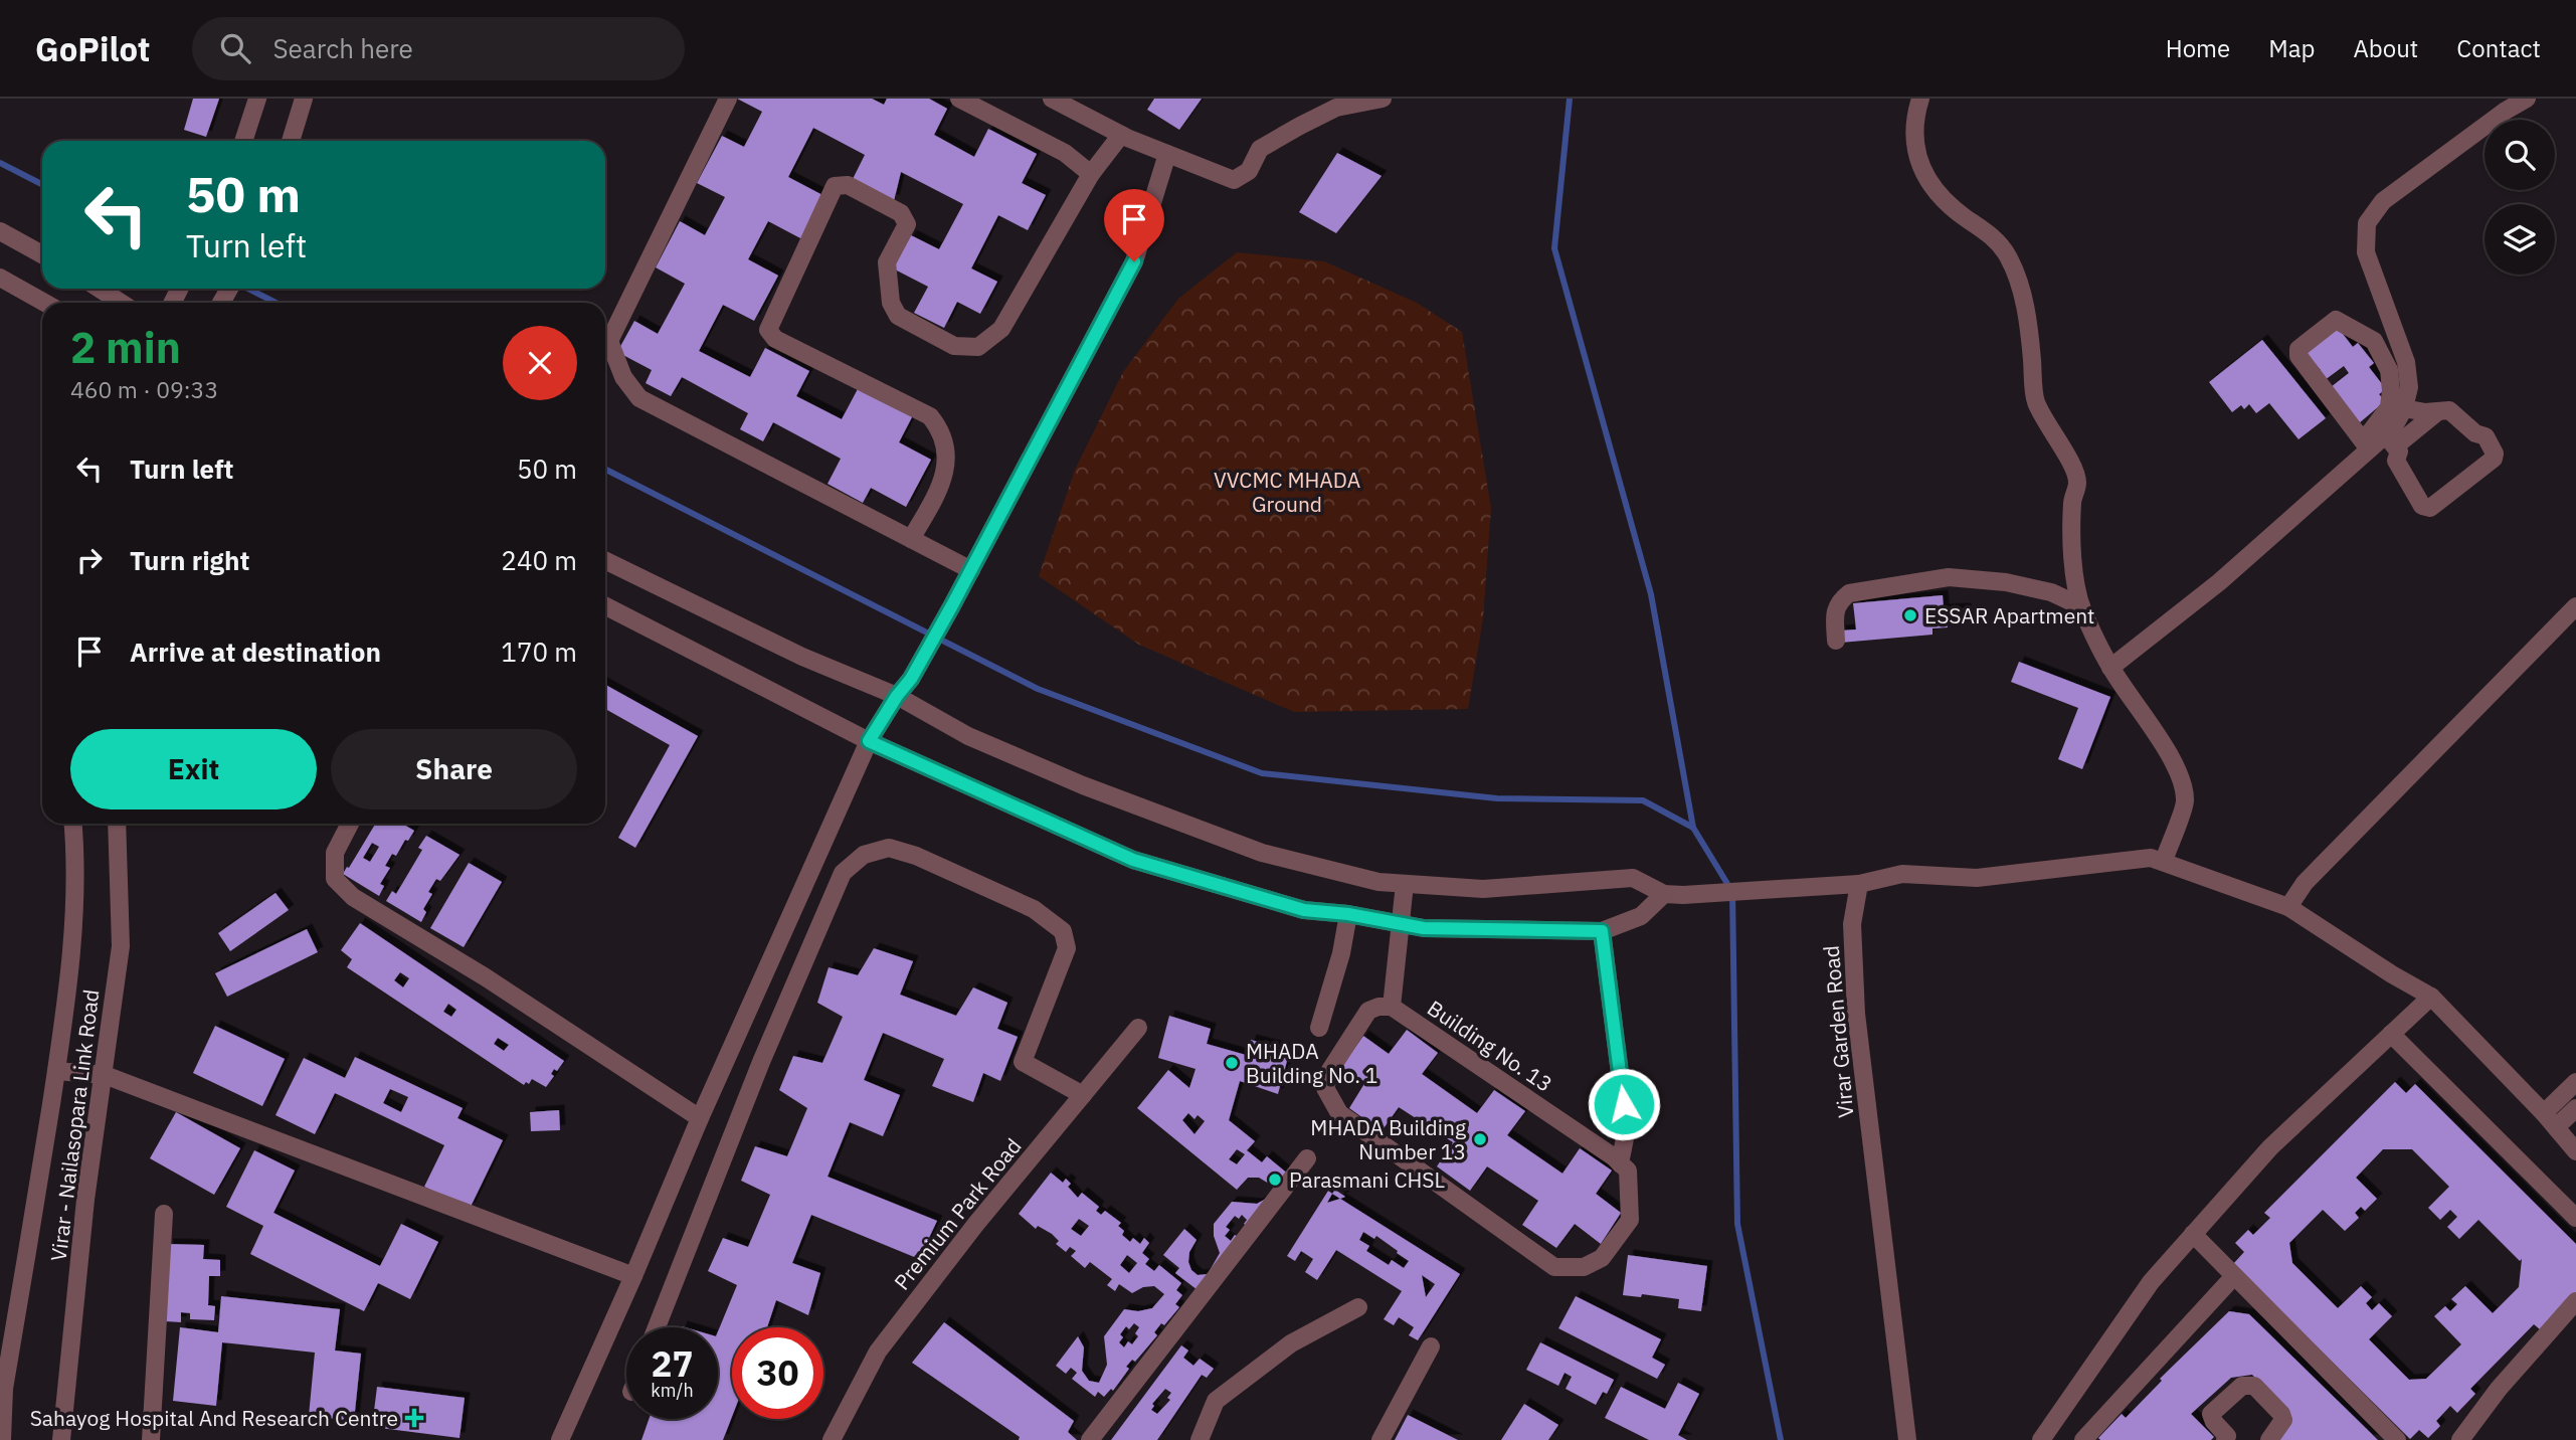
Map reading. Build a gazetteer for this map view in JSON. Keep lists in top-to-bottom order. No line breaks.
{"streets":{"street":["Virar Garden Road","Building No. 13","Virar - Nailasopara Link Road","Premium Park Road"]},"parks":["VVCMC MHADA Ground"],"places":{"other":["ESSAR Apartment","MHADA Building No. 1","MHADA Building Number 13","Parasmani CHSL"],"health":["Sahayog Hospital And Research Centre"]},"page":{"header":"GoPilot","search":"Search here","nav":["Home","Map","About","Contact"],"turn":["50 m","Turn left"],"heading":["2 min","460 m · 09:33"],"list":[{"name":"Turn left","value":"50 m"},{"name":"Turn right","value":"240 m"},{"name":"Arrive at destination","value":"170 m"}],"buttons":["Exit","Share"],"speed":"27 km/h","limit":"30"}}
